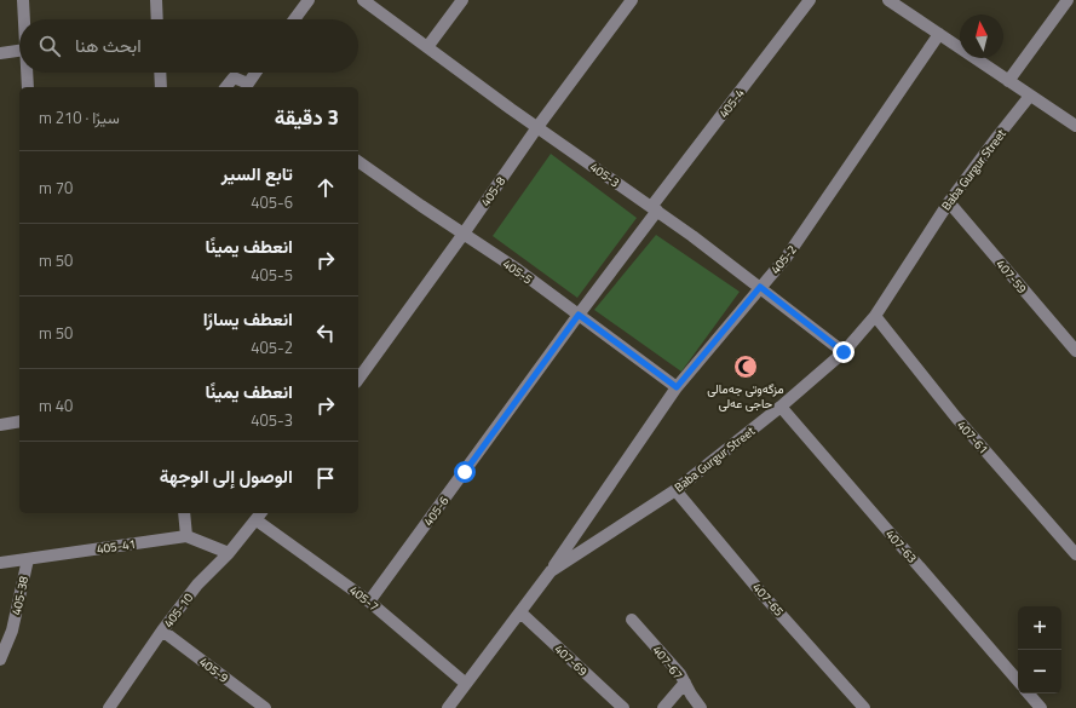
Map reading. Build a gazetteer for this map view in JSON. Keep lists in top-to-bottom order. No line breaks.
{"streets":{"street":["405-4","Baba Gurgur Street","405-3","405-8","405-2","405-5","407-59","407-61","405-6","405-41","407-63","405-38","405-7","407-65","405-10","407-69","407-67","405-9"]},"crossings":[["405-4","405-3"],["405-4","405-6"],["Baba Gurgur Street","405-3"],["Baba Gurgur Street","405-2"],["Baba Gurgur Street","407-59"],["Baba Gurgur Street","407-61"],["Baba Gurgur Street","407-63"],["Baba Gurgur Street","405-7"],["Baba Gurgur Street","407-65"],["Baba Gurgur Street","407-69"],["405-3","405-8"],["405-3","405-2"],["405-3","405-6"],["405-8","405-5"],["405-2","405-5"],["405-5","405-6"],["405-6","405-7"],["405-41","405-38"],["405-7","405-10"],["405-10","405-9"]],"places":{"mosque":["مزگەوتی جەمالی حاجی عەلی"]},"north":"top","page":{"search":"ابحث هنا","heading":["3 دقيقة","سيرًا · 210 m"],"list":[["تابع السير","405-6","70 m"],["انعطف يمينًا","405-5","50 m"],["انعطف يسارًا","405-2","50 m"],["انعطف يمينًا","405-3","40 m"],"الوصول إلى الوجهة"],"map_buttons":["+","−"]}}
